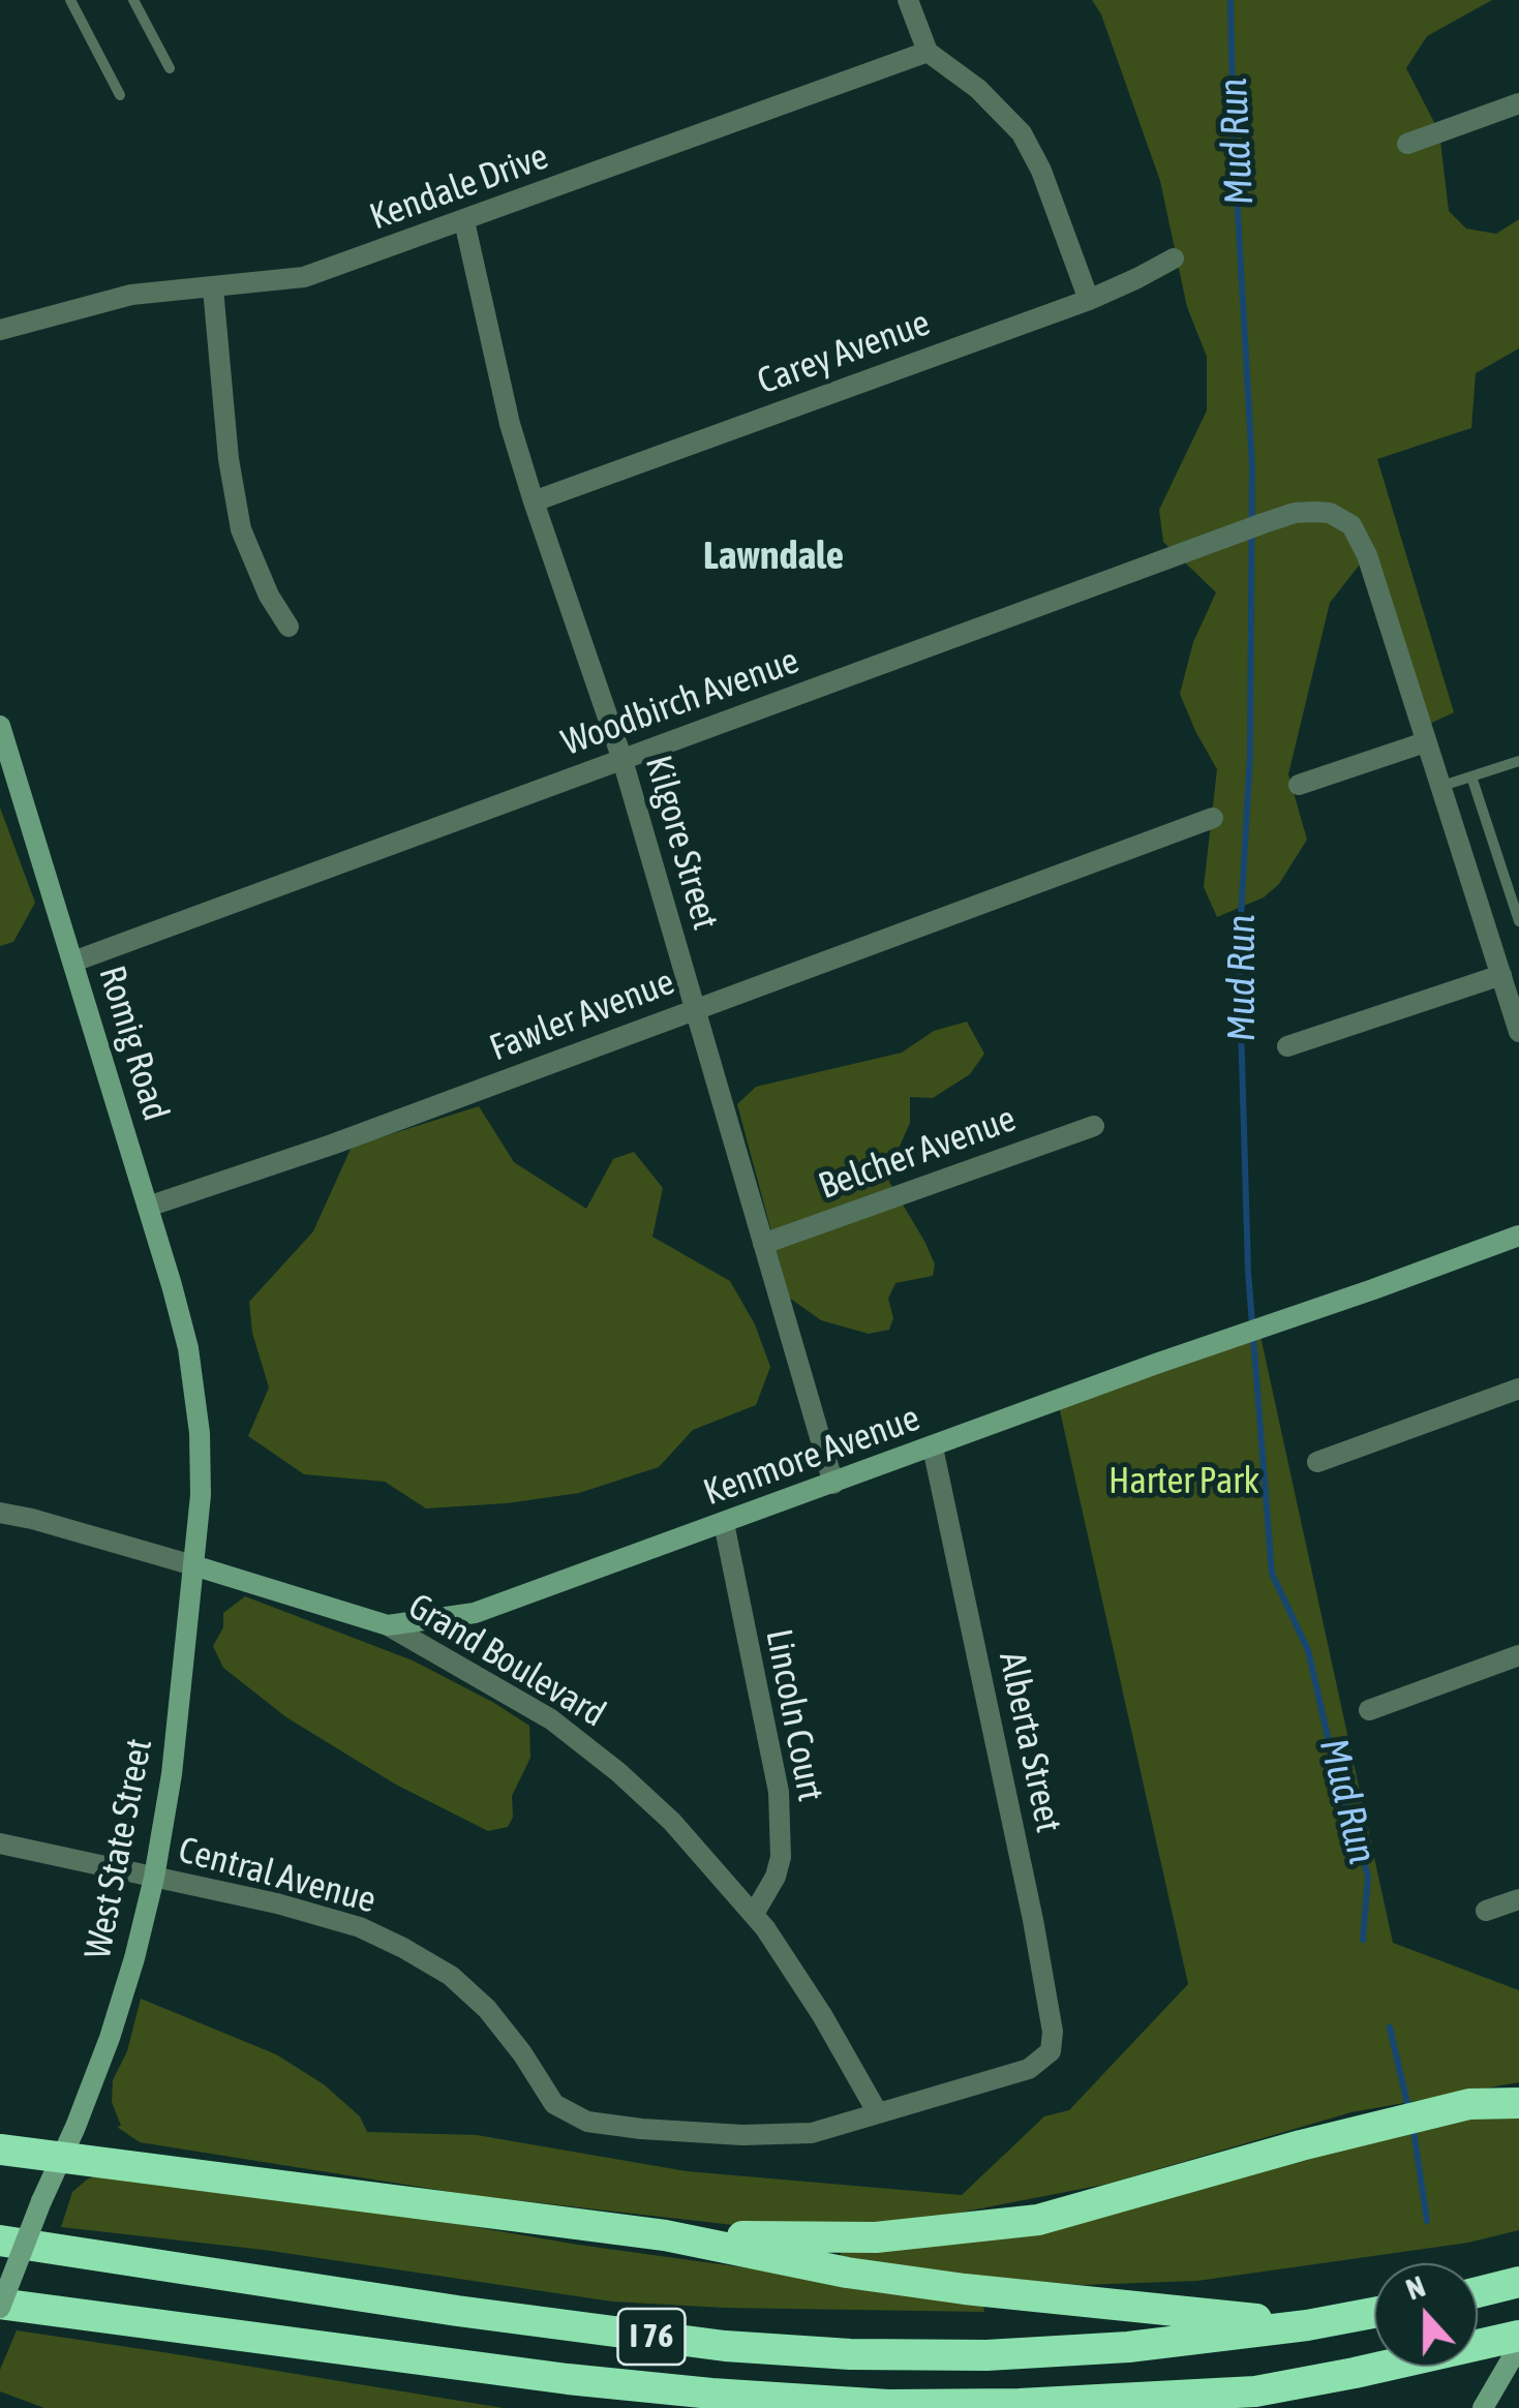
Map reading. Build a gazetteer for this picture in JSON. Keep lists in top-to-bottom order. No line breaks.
{"streets":{"highway":["I 76"],"street":["Kendale Drive","Carey Avenue","Woodbirch Avenue","Kilgore Street","Fawler Avenue","Romig Road","Belcher Avenue","Kenmore Avenue","Grand Boulevard","Lincoln Court","Alberta Street","West State Street","Central Avenue"]},"crossings":[["Kendale Drive","Kilgore Street"],["Carey Avenue","Kilgore Street"],["Woodbirch Avenue","Kilgore Street"],["Woodbirch Avenue","Romig Road"],["Kilgore Street","Fawler Avenue"],["Kilgore Street","Belcher Avenue"],["Kilgore Street","Kenmore Avenue"],["Fawler Avenue","Romig Road"],["Romig Road","West State Street"],["Kenmore Avenue","Grand Boulevard"],["Kenmore Avenue","Lincoln Court"],["Kenmore Avenue","Alberta Street"],["Grand Boulevard","Lincoln Court"],["Grand Boulevard","West State Street"],["Grand Boulevard","Central Avenue"],["Alberta Street","Central Avenue"],["West State Street","Central Avenue"],["West State Street","I 76"]],"districts":["Lawndale"],"water":["Mud Run"],"parks":["Harter Park"],"north":"top"}
